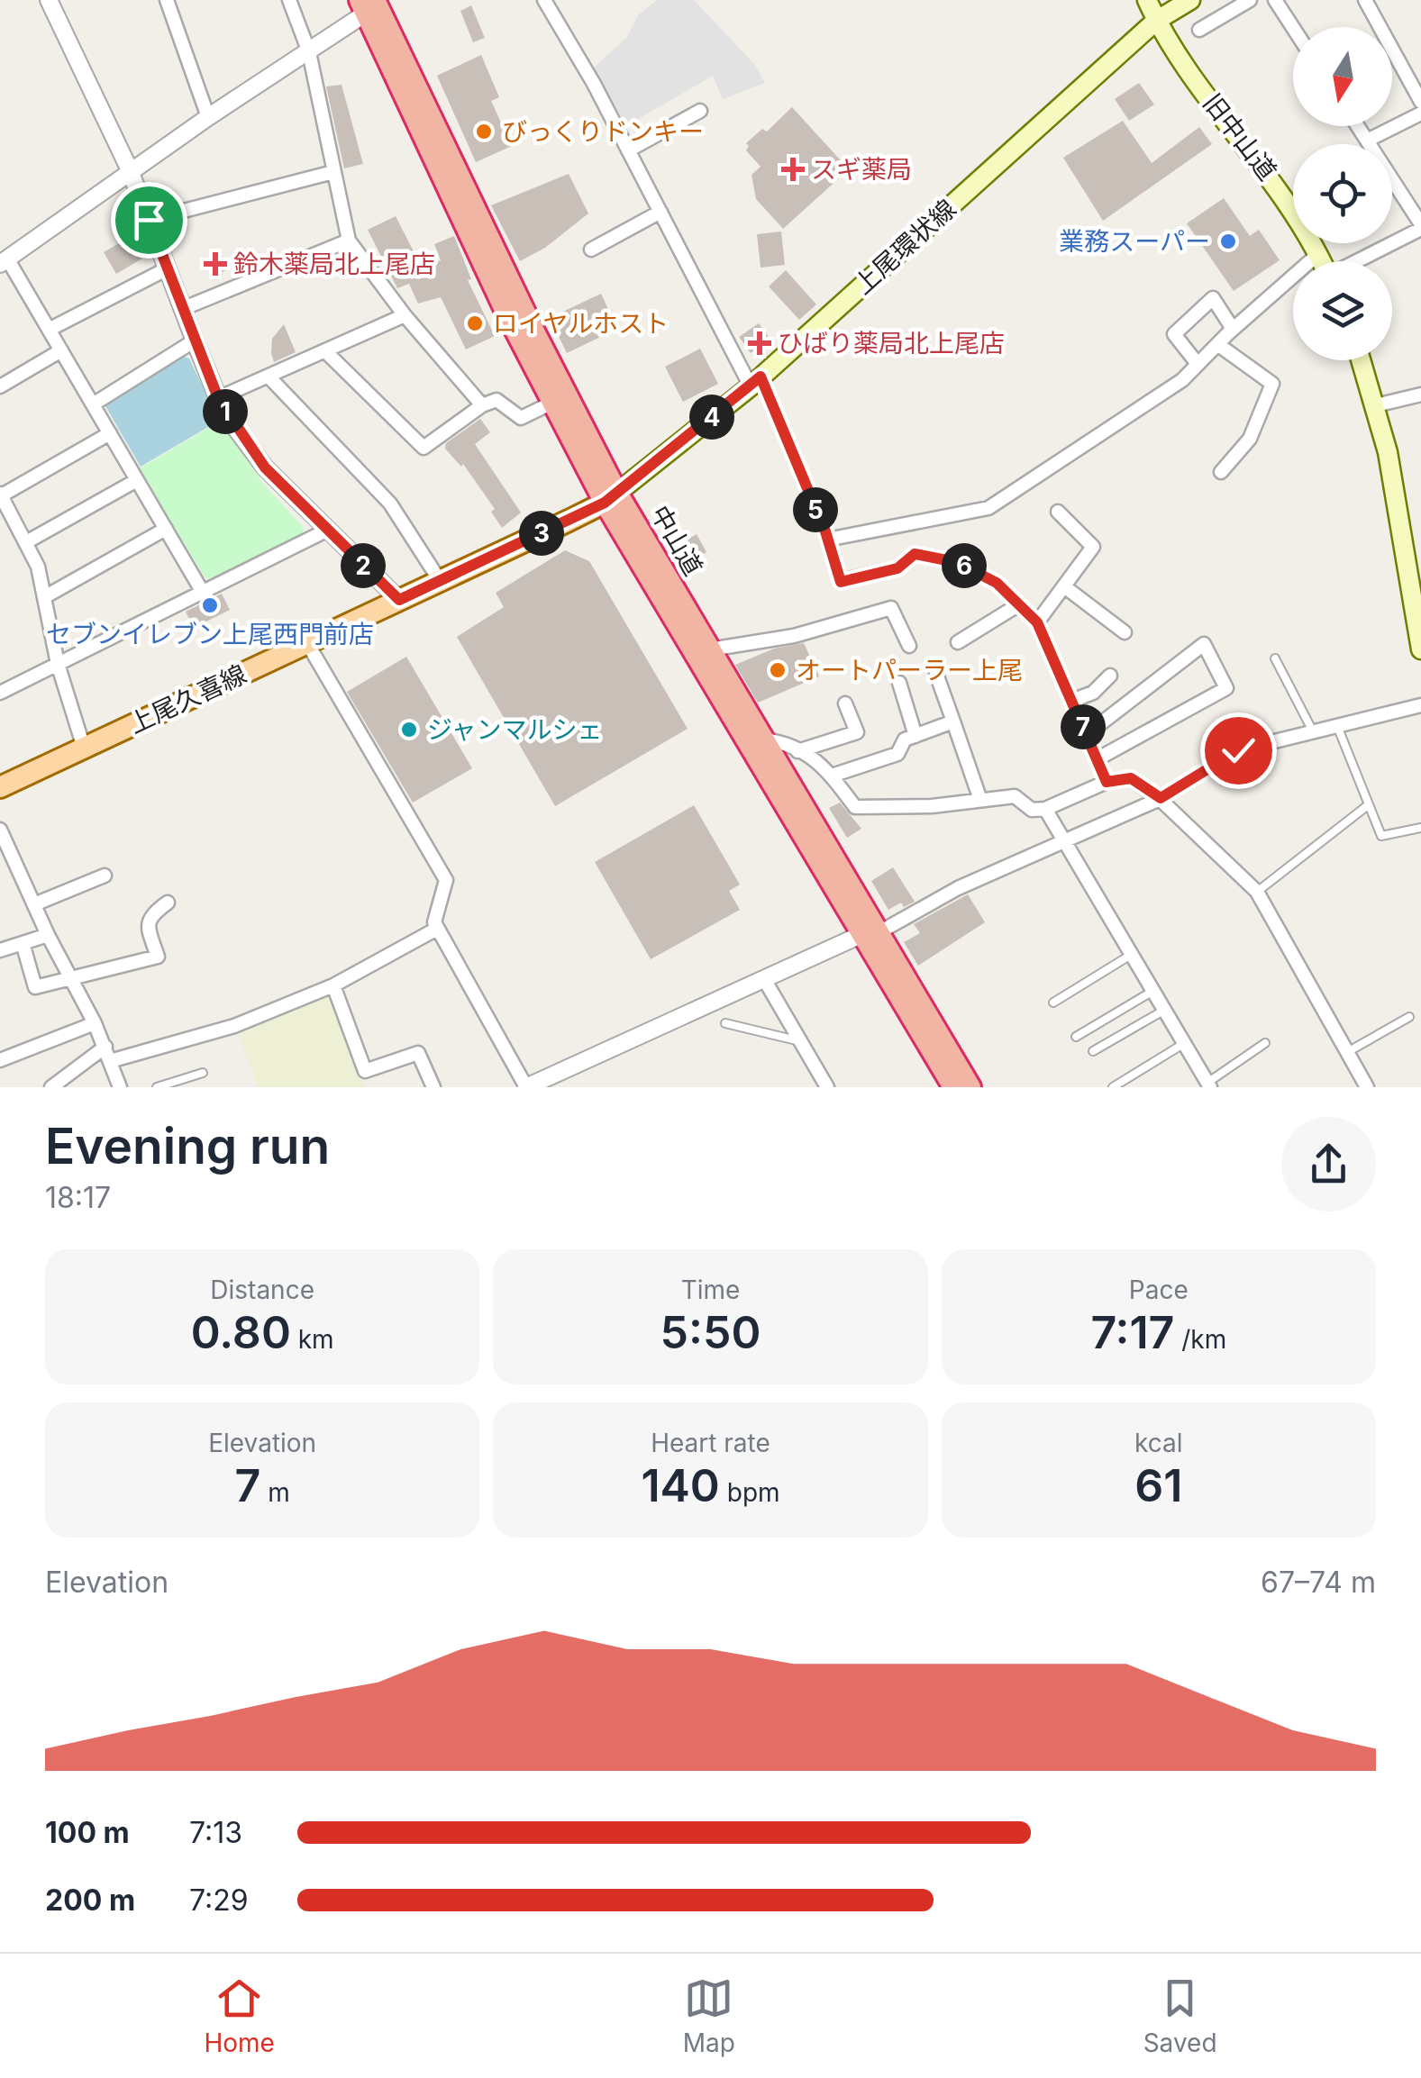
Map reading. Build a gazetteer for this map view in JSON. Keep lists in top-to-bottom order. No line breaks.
{"streets":{"highway":["中山道"],"main road":["旧中山道","上尾環状線","上尾久喜線"]},"crossings":[["旧中山道","上尾環状線"],["上尾環状線","中山道"],["上尾環状線","上尾久喜線"],["中山道","上尾久喜線"]],"places":{"other":["びっくりドンキー","業務スーパー","ロイヤルホスト","セブンイレブン上尾西門前店","オートパーラー上尾","ジャンマルシェ"],"health":["スギ薬局","鈴木薬局北上尾店","ひばり薬局北上尾店"]},"north":"bottom","page":{"pins":["1","4","5","3","2","6","7"],"heading":["Evening run","18:17"],"stats":[["Distance","0.80 km"],["Time","5:50"],["Pace","7:17 /km"],["Elevation","7 m"],["Heart rate","140 bpm"],["kcal","61"]],"chart":["Elevation","67–74 m"],"list":[{"name":"100 m","note":"7:13"},{"name":"200 m","note":"7:29"}],"tabs":["Home","Map","Saved"]}}
